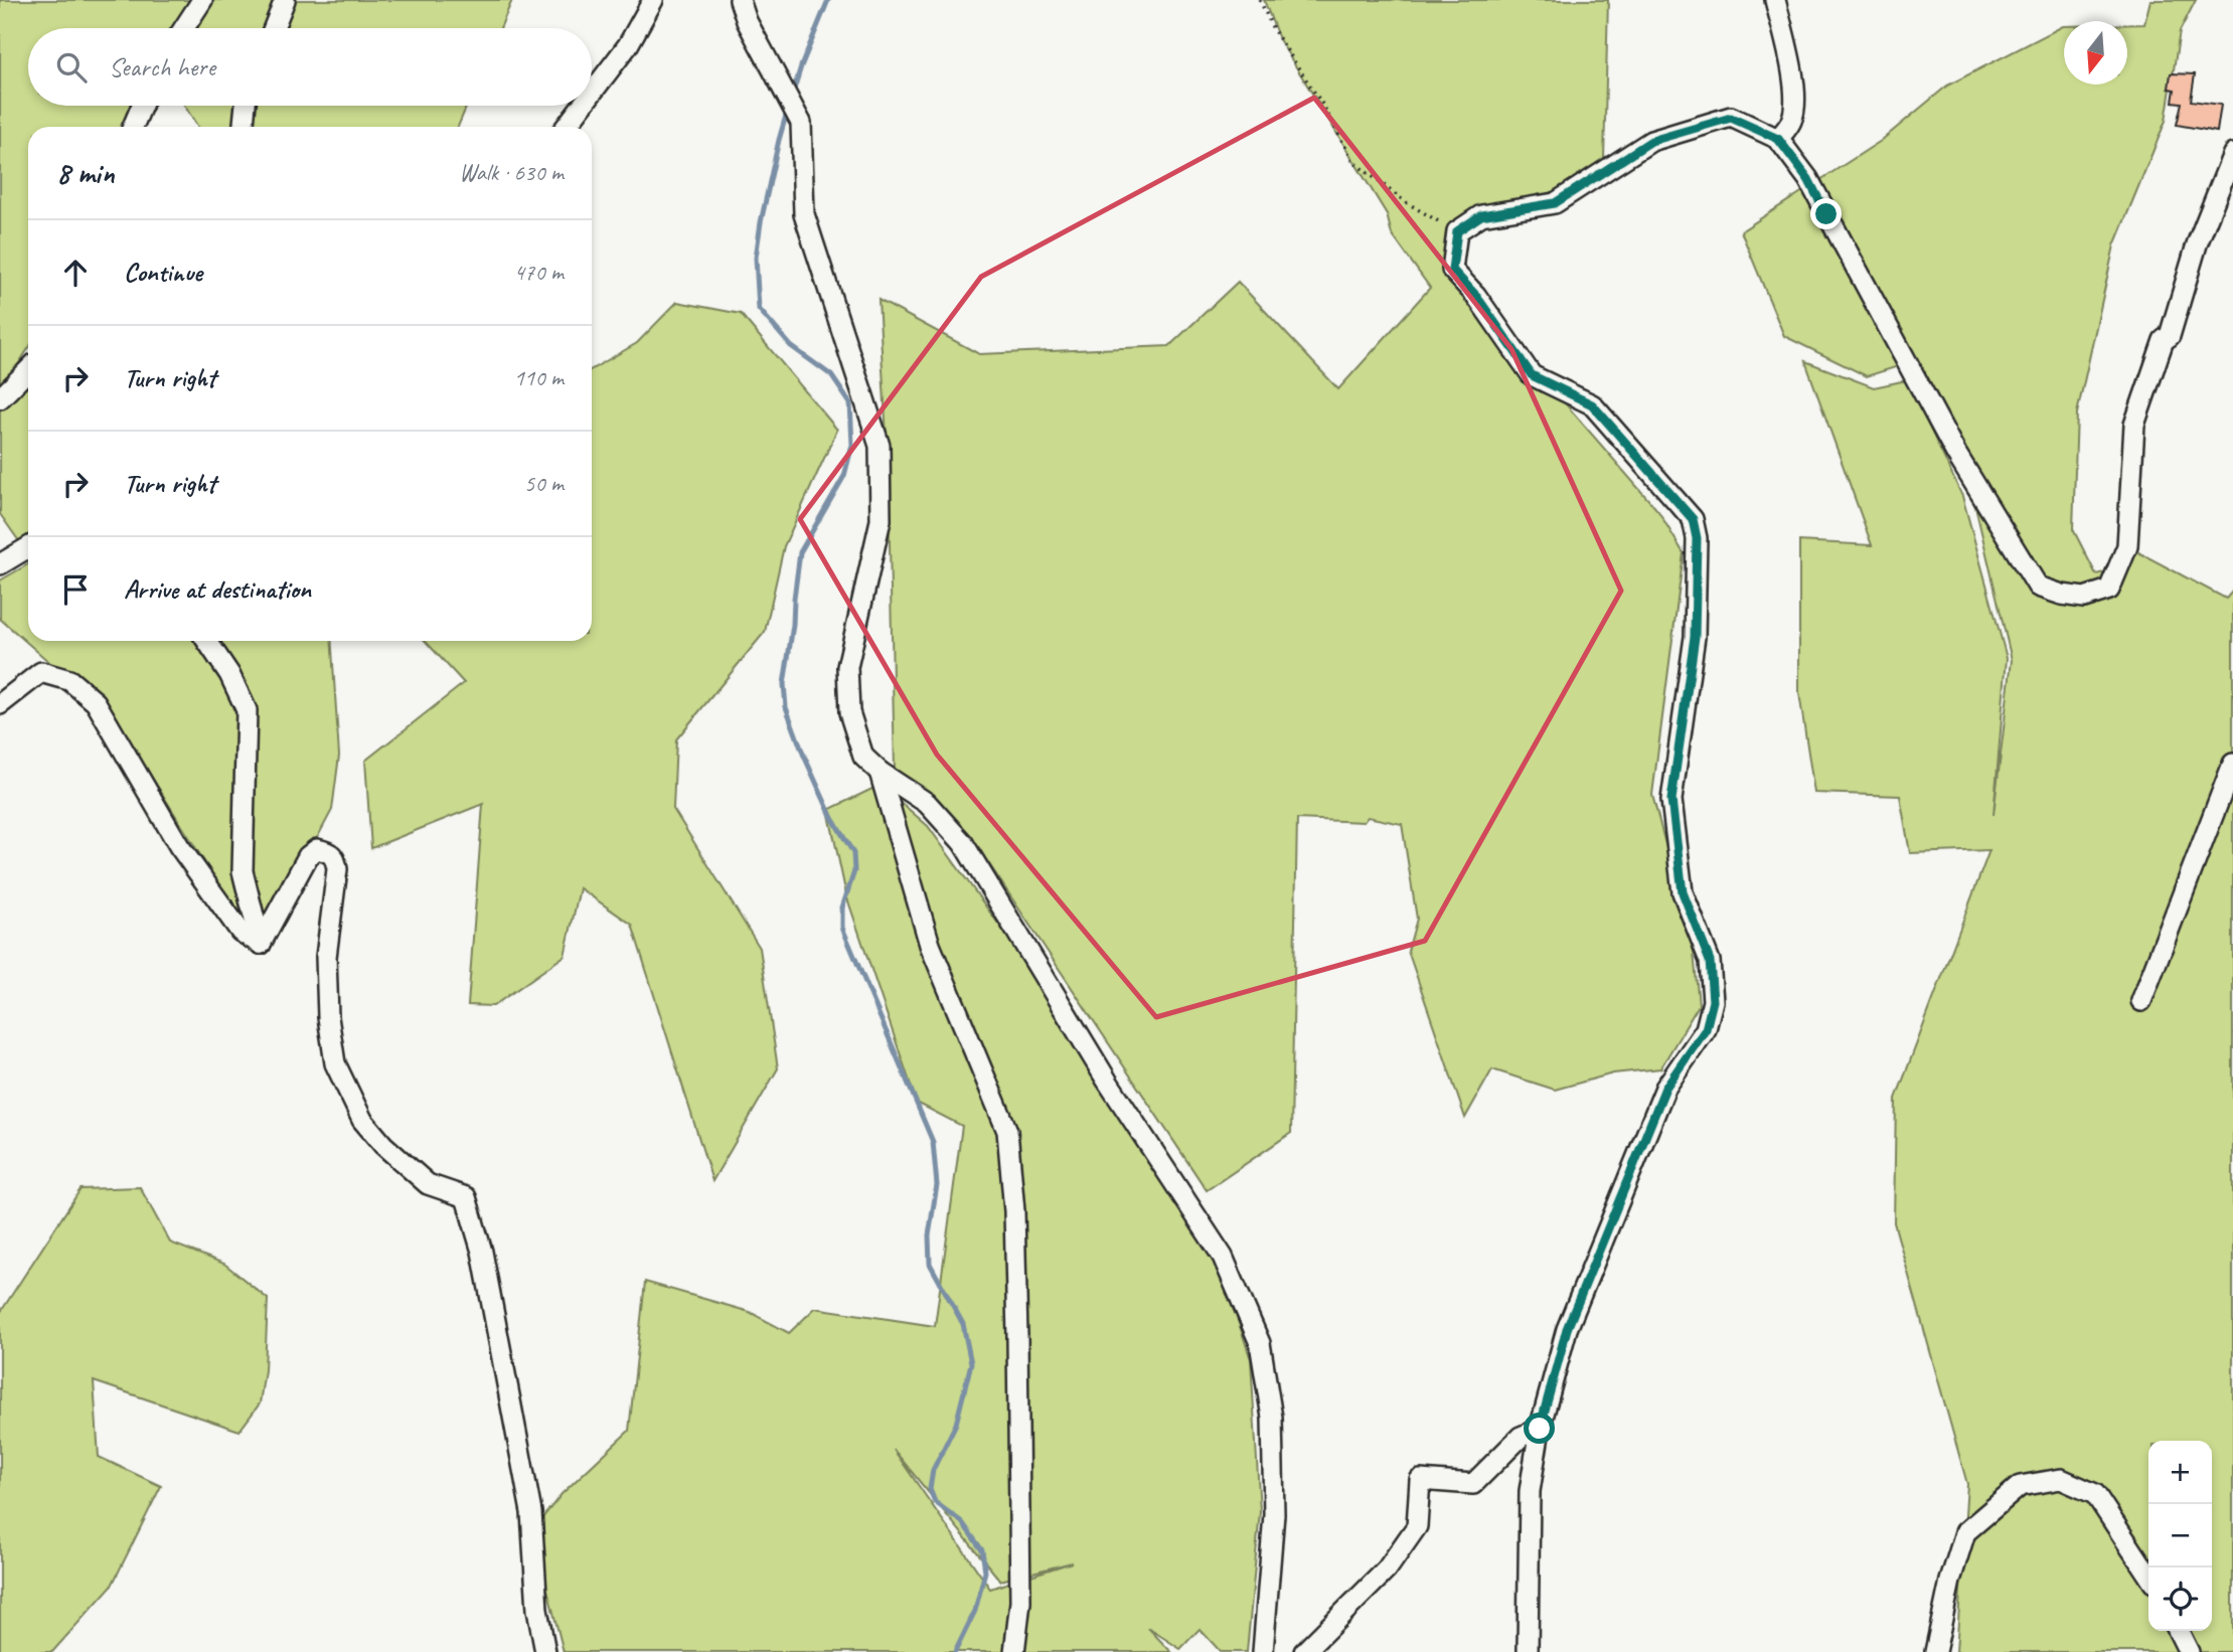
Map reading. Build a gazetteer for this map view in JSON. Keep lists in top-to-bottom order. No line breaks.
{"north":"bottom","page":{"search":"Search here","heading":["8 min","Walk · 630 m"],"list":[["Continue","470 m"],["Turn right","110 m"],["Turn right","50 m"],"Arrive at destination"],"map_buttons":["+","−"]}}
